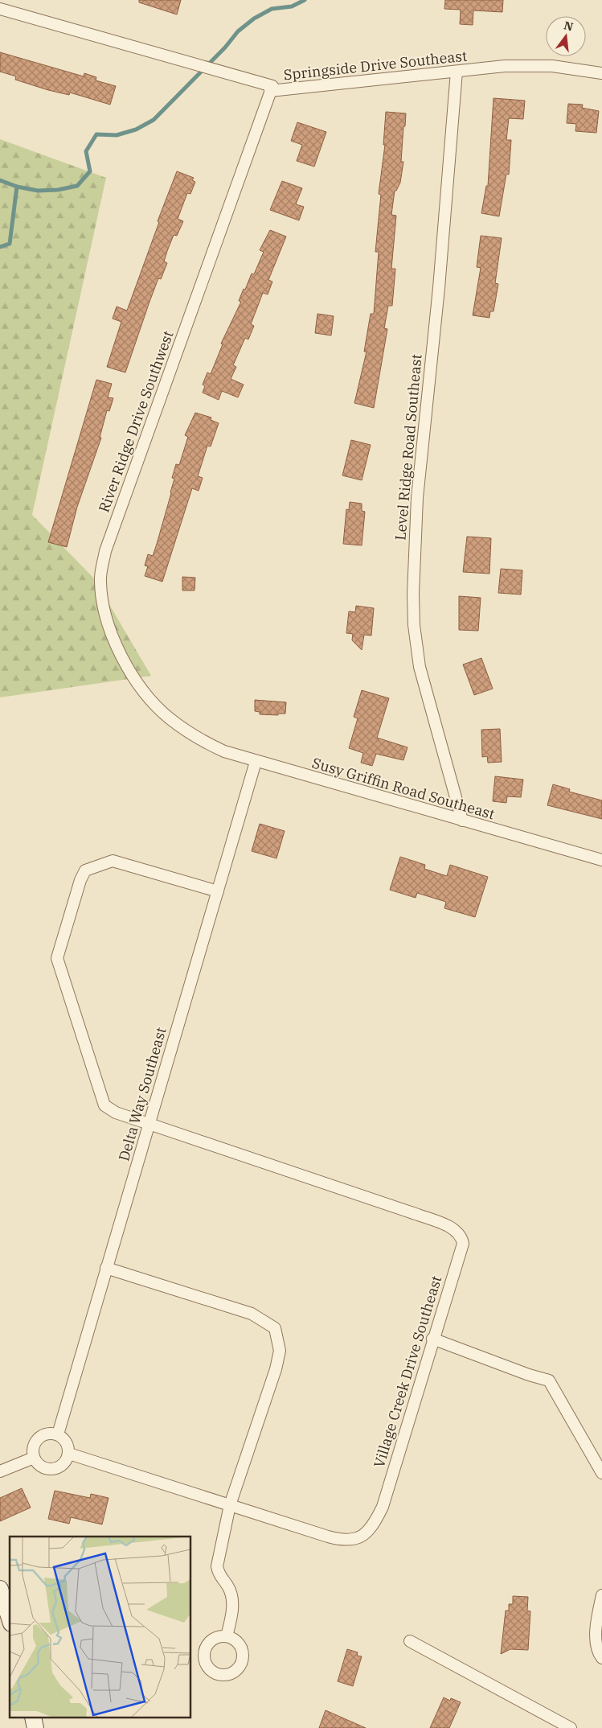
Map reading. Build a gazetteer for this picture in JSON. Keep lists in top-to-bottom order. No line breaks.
{"streets":{"street":["Springside Drive Southeast","River Ridge Drive Southwest","Level Ridge Road Southeast","Susy Griffin Road Southeast","Delta Way Southeast","Village Creek Drive Southeast"]},"crossings":[["Springside Drive Southeast","River Ridge Drive Southwest"],["Springside Drive Southeast","Level Ridge Road Southeast"],["River Ridge Drive Southwest","Susy Griffin Road Southeast"],["Level Ridge Road Southeast","Susy Griffin Road Southeast"],["Susy Griffin Road Southeast","Delta Way Southeast"],["Delta Way Southeast","Village Creek Drive Southeast"]],"north":"top"}
